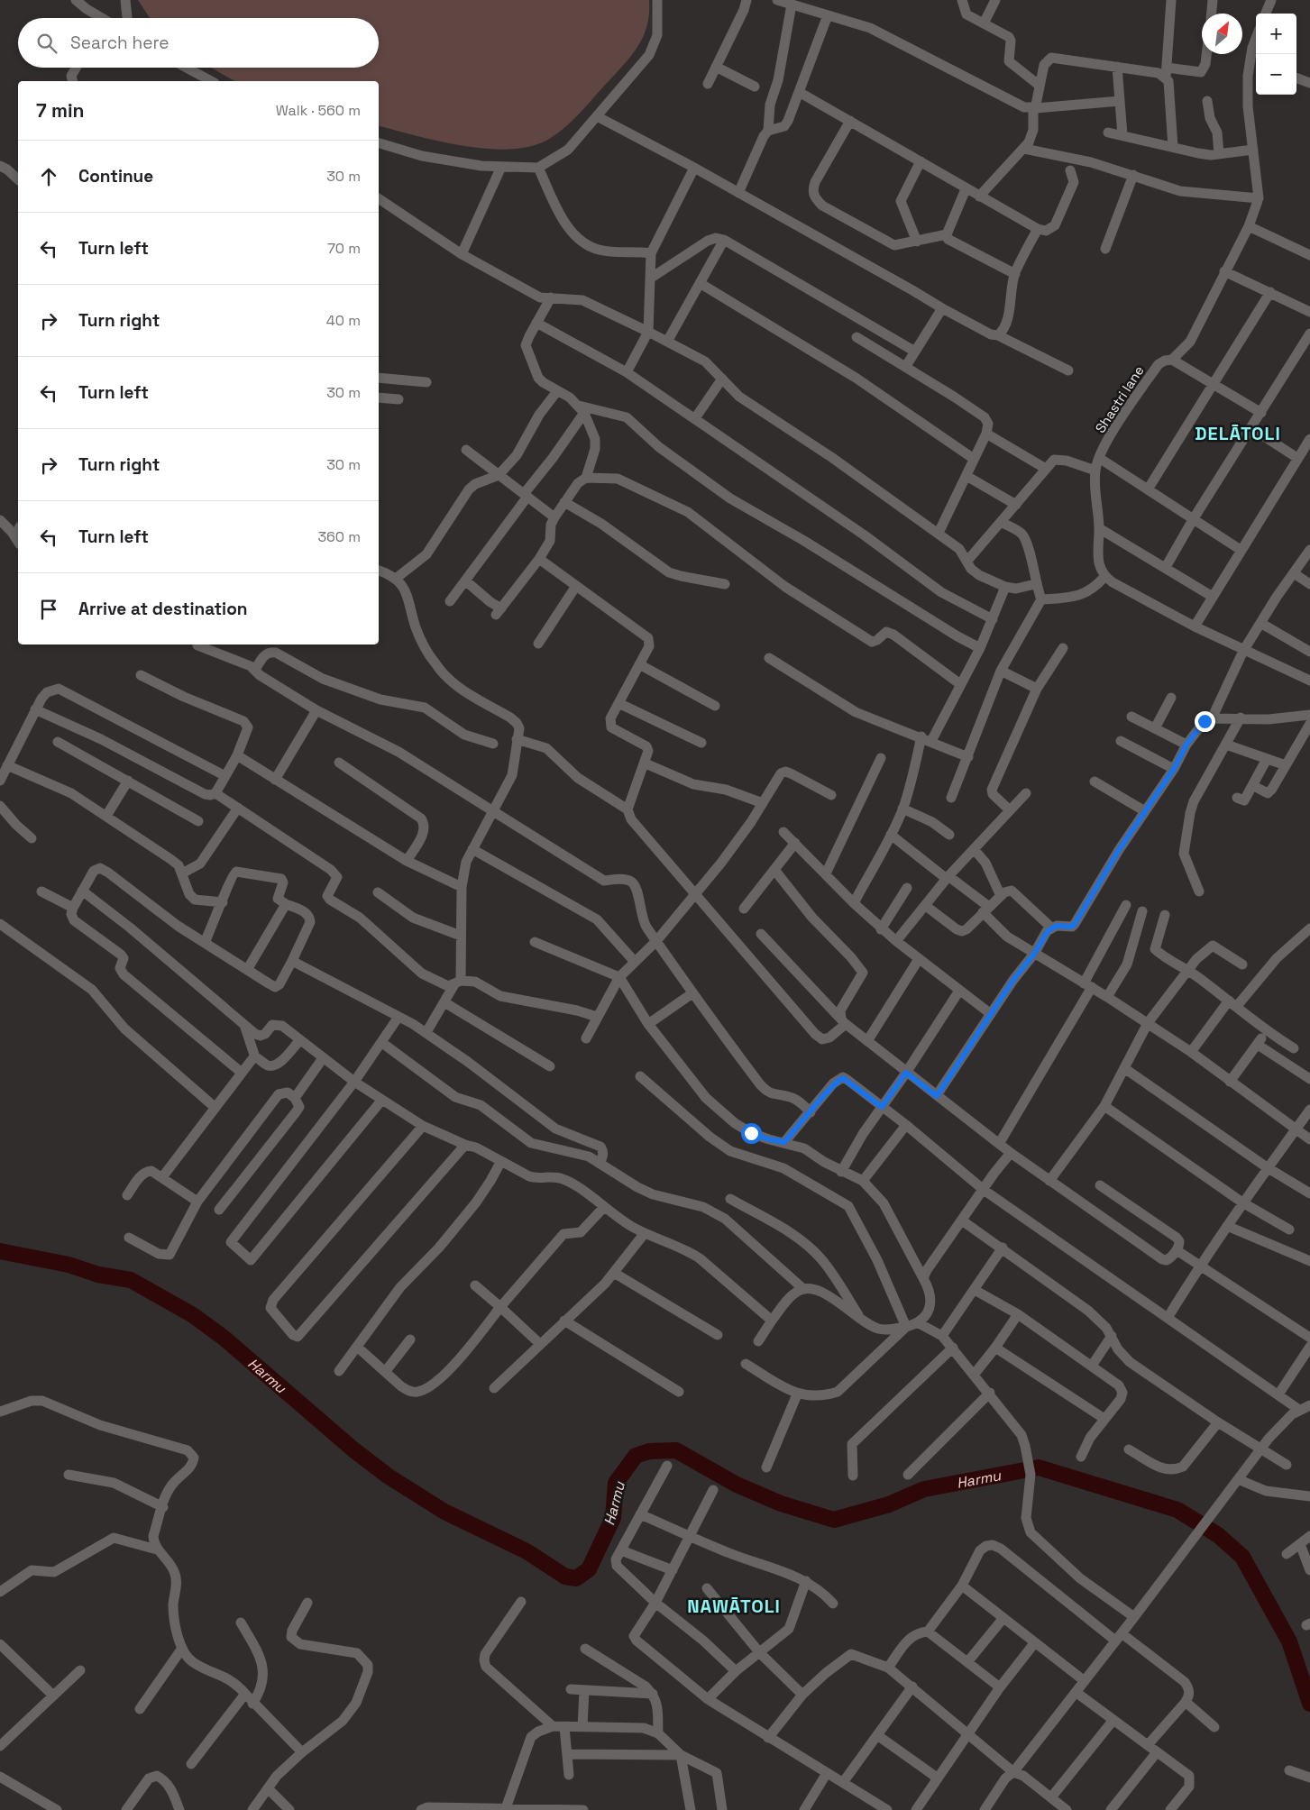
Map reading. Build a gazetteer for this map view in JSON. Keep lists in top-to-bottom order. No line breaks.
{"streets":{"street":["Shastri lane"]},"districts":["DELĀTOLI","NAWĀTOLI"],"water":["Harmu"],"north":"top right","page":{"map_buttons":["+","−"],"search":"Search here","heading":["7 min","Walk · 560 m"],"list":[["Continue","30 m"],["Turn left","70 m"],["Turn right","40 m"],["Turn left","30 m"],["Turn right","30 m"],["Turn left","360 m"],"Arrive at destination"]}}
